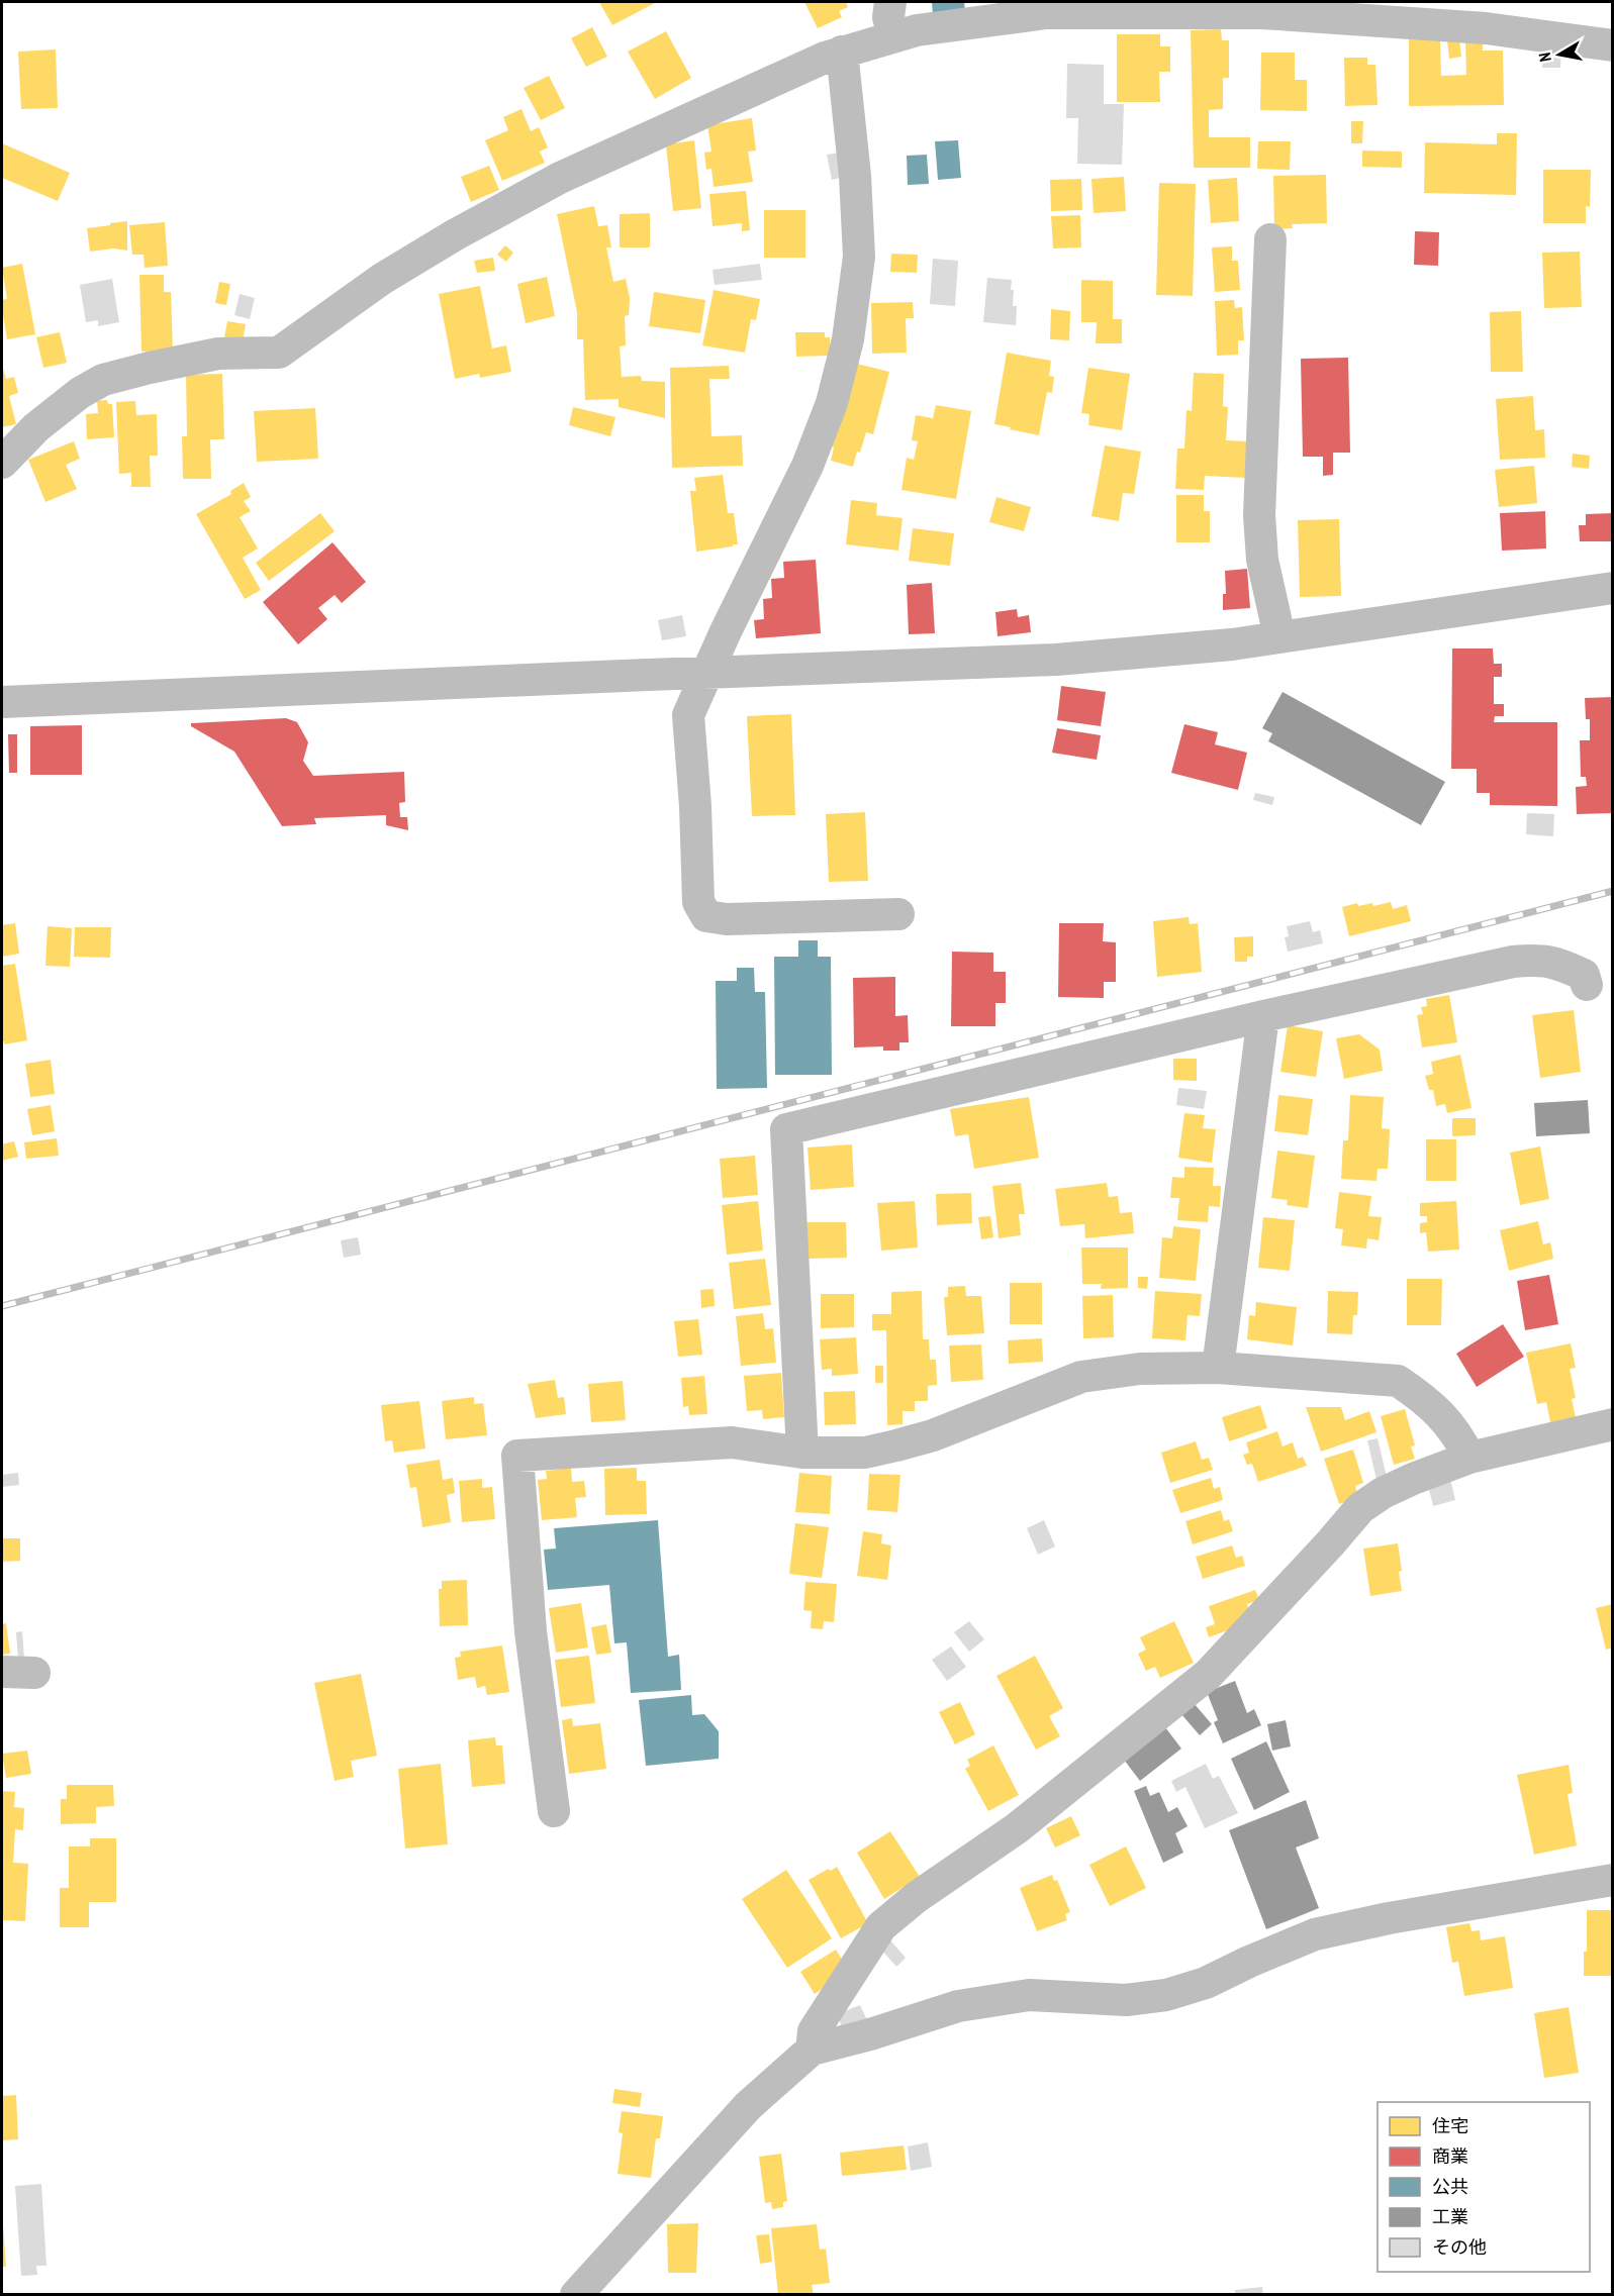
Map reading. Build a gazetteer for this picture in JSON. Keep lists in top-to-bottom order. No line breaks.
{"legend":["住宅","商業","公共","工業","その他"],"north":"left"}
